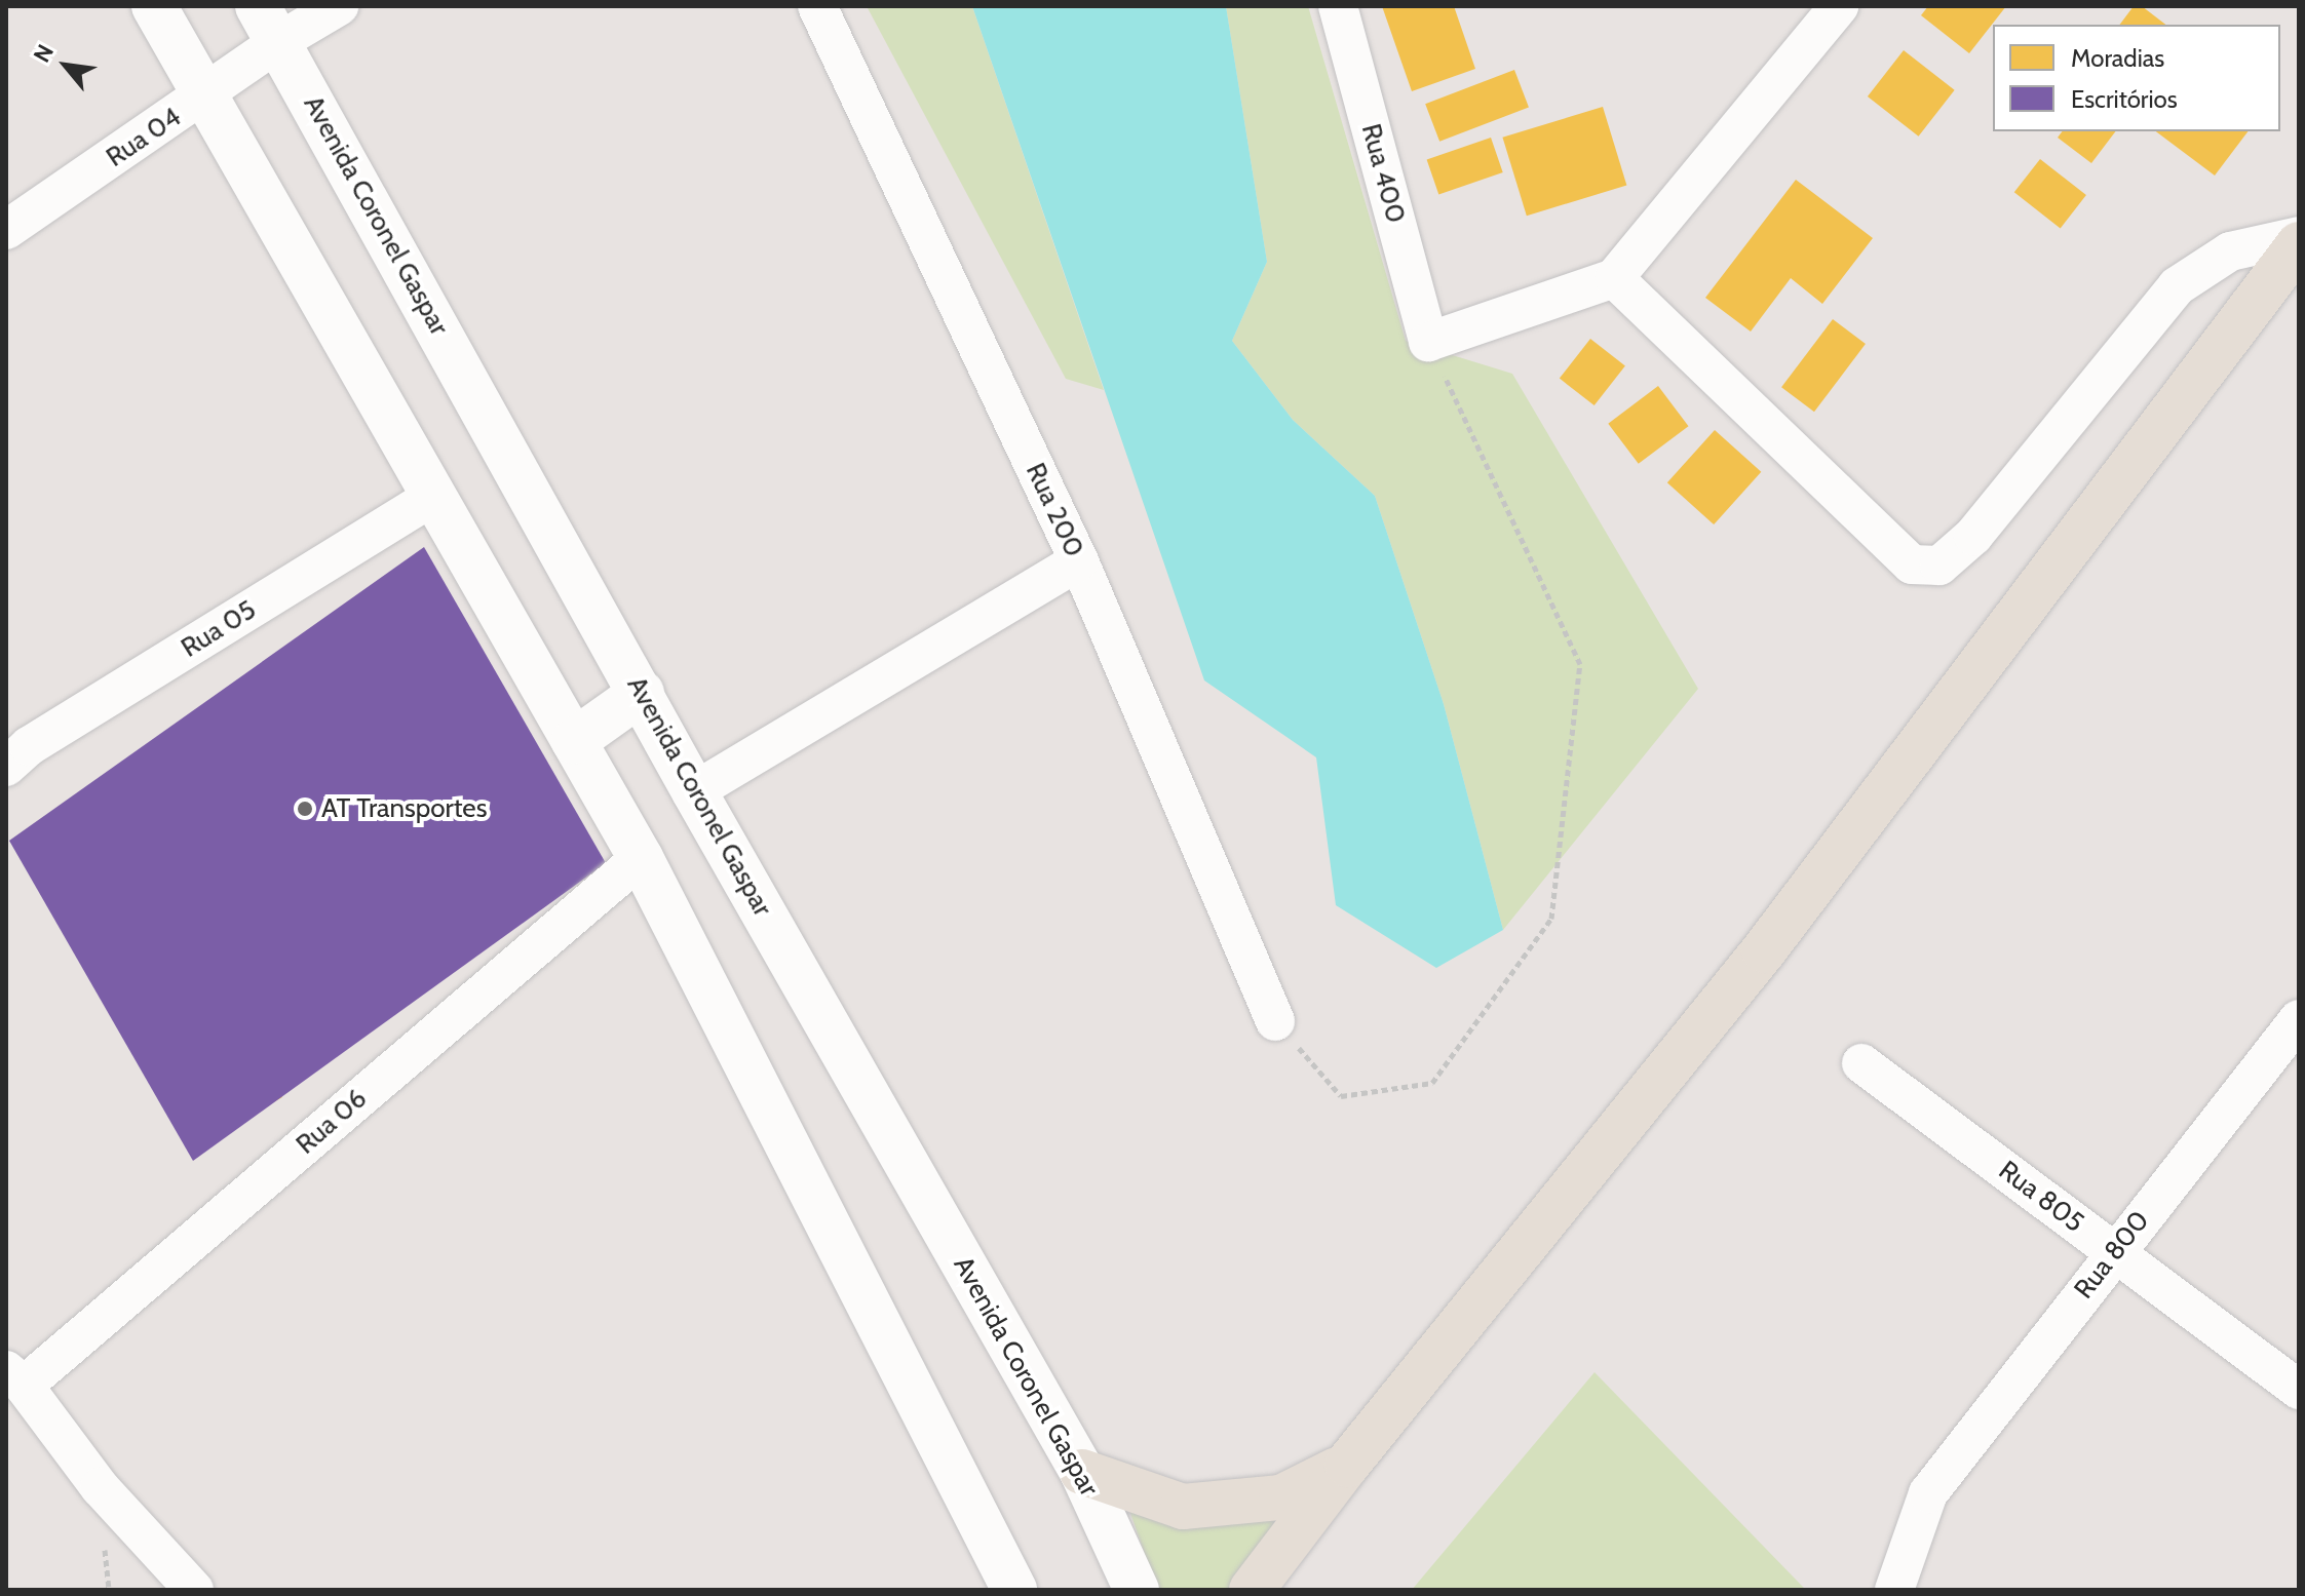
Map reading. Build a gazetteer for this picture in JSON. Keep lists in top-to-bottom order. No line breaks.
{"streets":{"street":["Rua 04","Rua 400","Avenida Coronel Gaspar","Rua 200","Rua 05","Rua 06","Rua 805","Rua 800"]},"crossings":[["Rua 04","Avenida Coronel Gaspar"],["Rua 805","Rua 800"]],"places":["AT Transportes"],"legend":["Moradias","Escritórios"],"north":"top left"}
